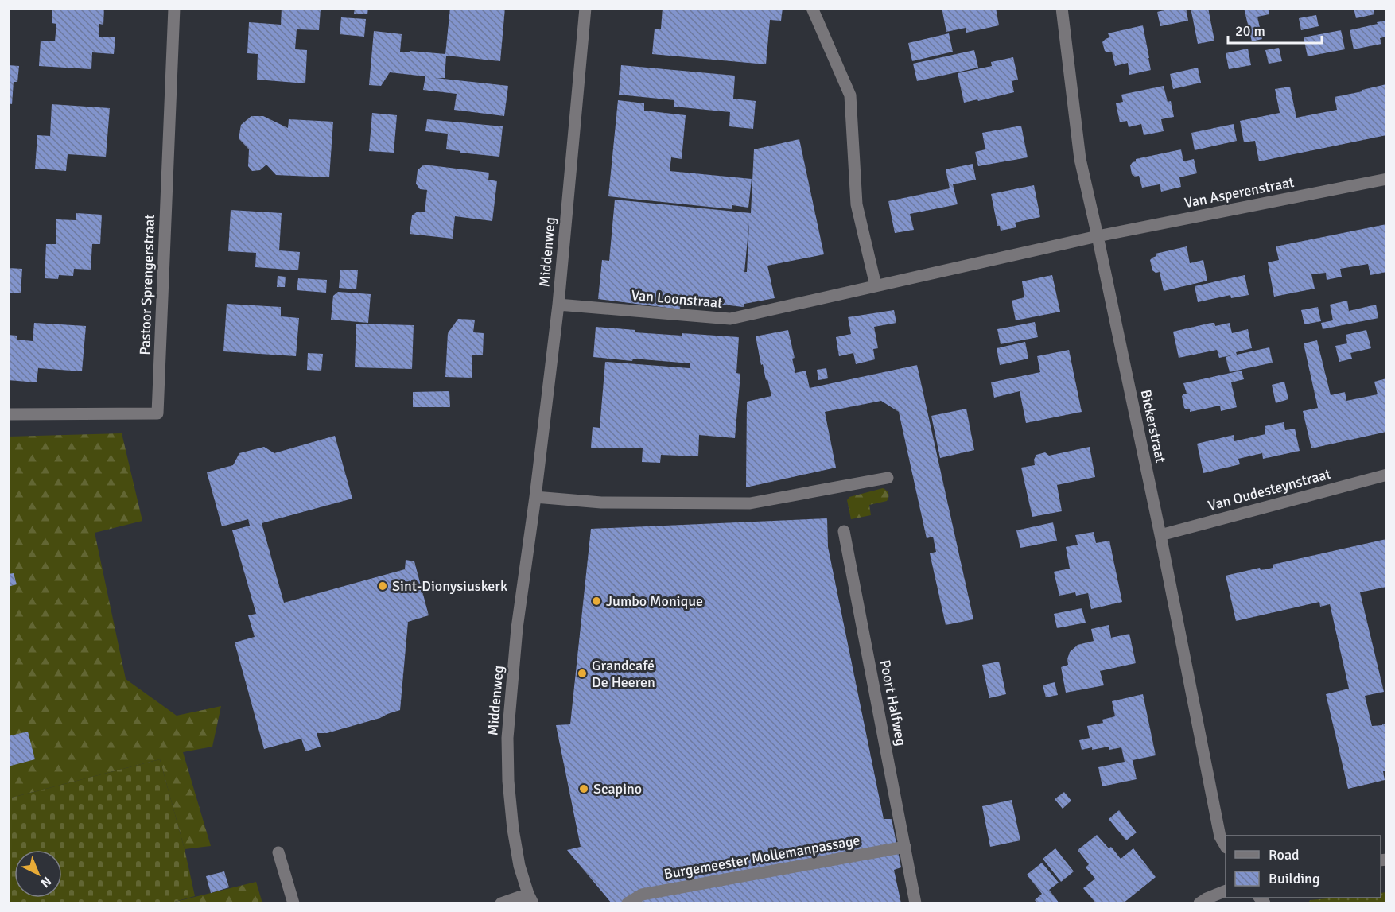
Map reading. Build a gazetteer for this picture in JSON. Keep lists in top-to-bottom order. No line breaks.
{"streets":{"street":["Van Asperenstraat","Middenweg","Pastoor Sprengerstraat","Van Loonstraat","Bickerstraat","Van Oudesteynstraat","Poort Halfweg","Burgemeester Mollemanpassage"]},"crossings":[["Van Asperenstraat","Van Loonstraat"],["Van Asperenstraat","Bickerstraat"],["Middenweg","Van Loonstraat"],["Van Loonstraat","Bickerstraat"],["Bickerstraat","Van Oudesteynstraat"],["Poort Halfweg","Burgemeester Mollemanpassage"]],"places":["Sint-Dionysiuskerk","Jumbo Monique","Grandcafé De Heeren","Scapino"],"legend":["Road","Building"],"scale_bar":"20 m","north":"bottom right"}
